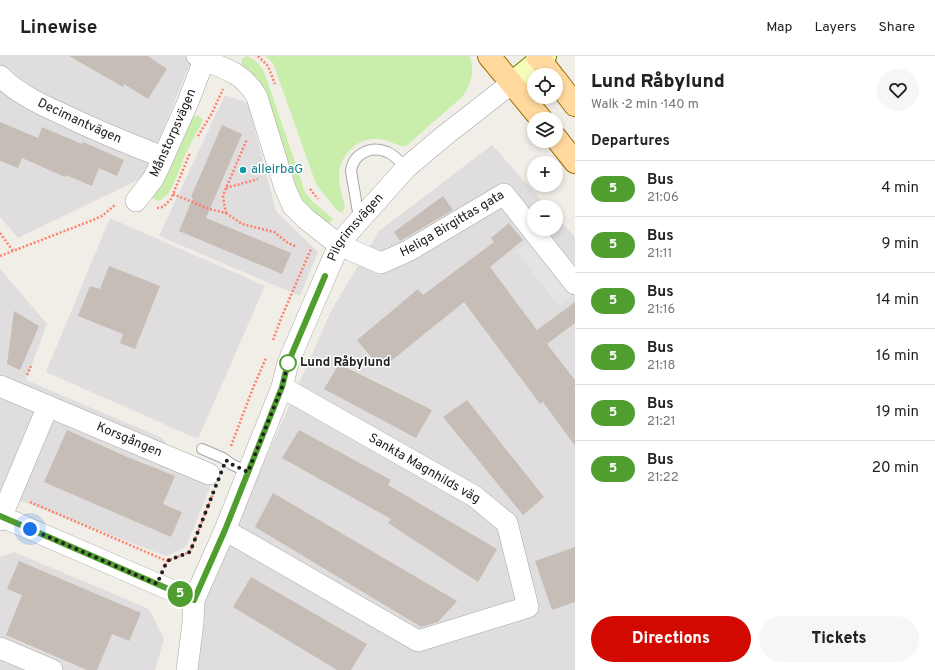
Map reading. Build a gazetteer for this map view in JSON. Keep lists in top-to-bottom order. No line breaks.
{"streets":{"street":["Decimantvägen","Månstorpsvägen","Heliga Birgittas gata","Pilgrimsvägen","Korsgången","Sankta Magnhilds väg"]},"crossings":[["Decimantvägen","Månstorpsvägen"],["Heliga Birgittas gata","Pilgrimsvägen"],["Pilgrimsvägen","Sankta Magnhilds väg"]],"places":["alleirbaG","Lund Råbylund"],"lines":["bus line 5"],"page":{"header":"Linewise","nav":["Map","Layers","Share"],"on_map":"5","heading":[["Lund Råbylund","Walk · 2 min · 140 m"],"Departures"],"map_buttons":["+","−"],"list":[{"mark":"5","name":"Bus","note":"21:06","value":"4 min"},{"mark":"5","name":"Bus","note":"21:11","value":"9 min"},{"mark":"5","name":"Bus","note":"21:16","value":"14 min"},{"mark":"5","name":"Bus","note":"21:18","value":"16 min"},{"mark":"5","name":"Bus","note":"21:21","value":"19 min"},{"mark":"5","name":"Bus","note":"21:22","value":"20 min"}],"buttons":["Directions","Tickets"]}}
